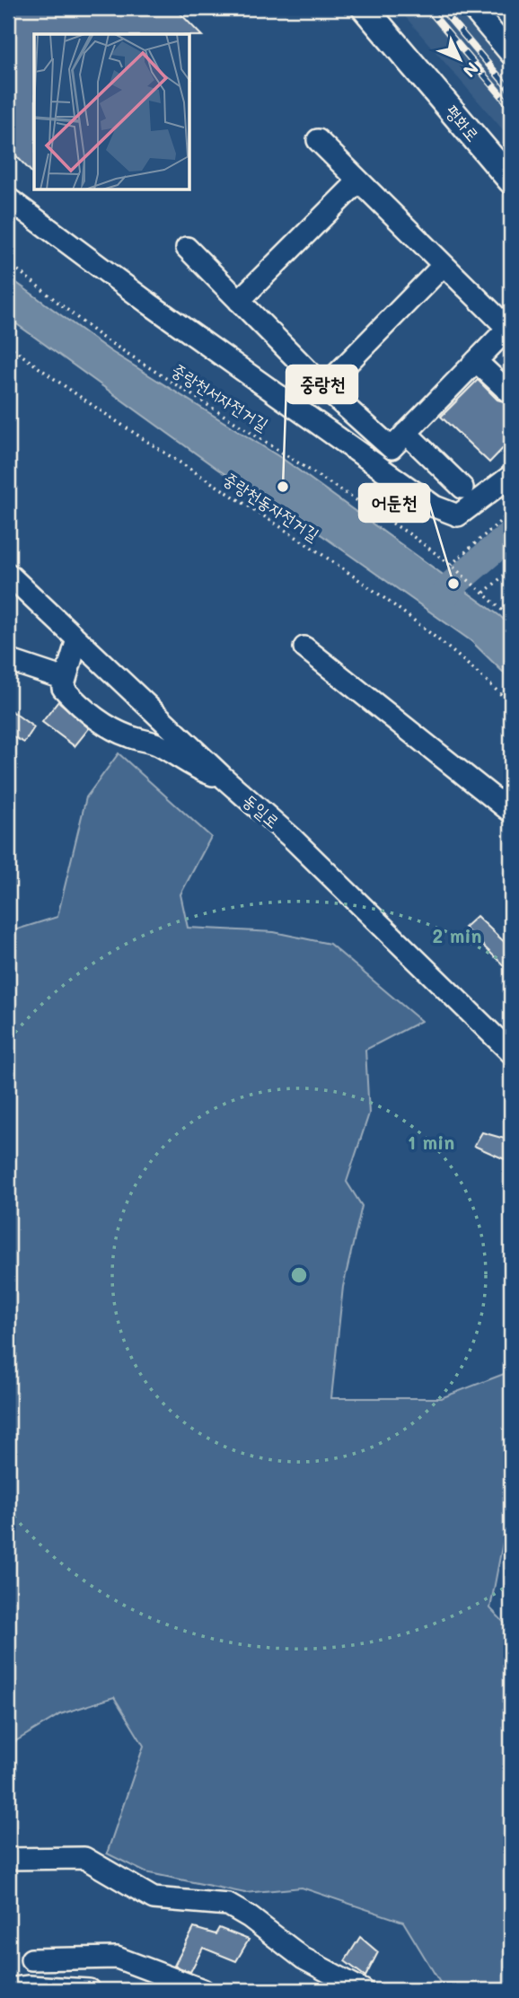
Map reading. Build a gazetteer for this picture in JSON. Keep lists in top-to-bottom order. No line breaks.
{"streets":{"main road":["평화로"],"street":["동일로"],"path":["중랑천서자전거길","중랑천동자전거길"]},"places":["중랑천","어둔천"],"north":"bottom right","rings":["2 min","1 min"]}
